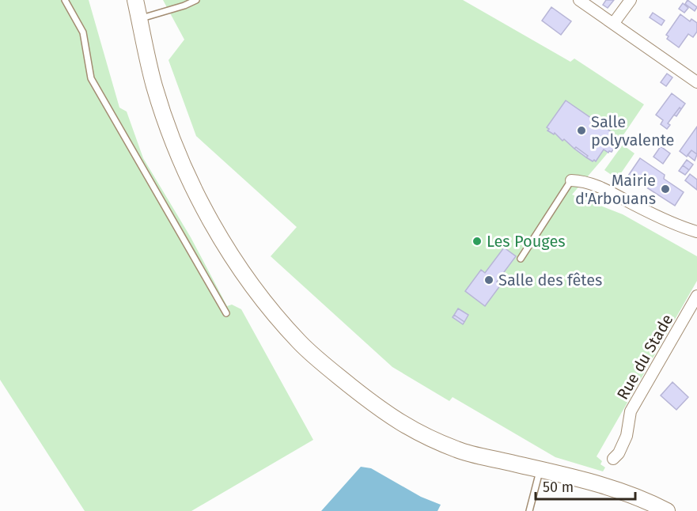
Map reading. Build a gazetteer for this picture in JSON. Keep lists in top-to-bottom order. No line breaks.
{"streets":{"street":["Rue du Stade"]},"places":["Salle polyvalente","Mairie d'Arbouans","Les Pouges","Salle des fêtes"],"scale_bar":"50 m"}
